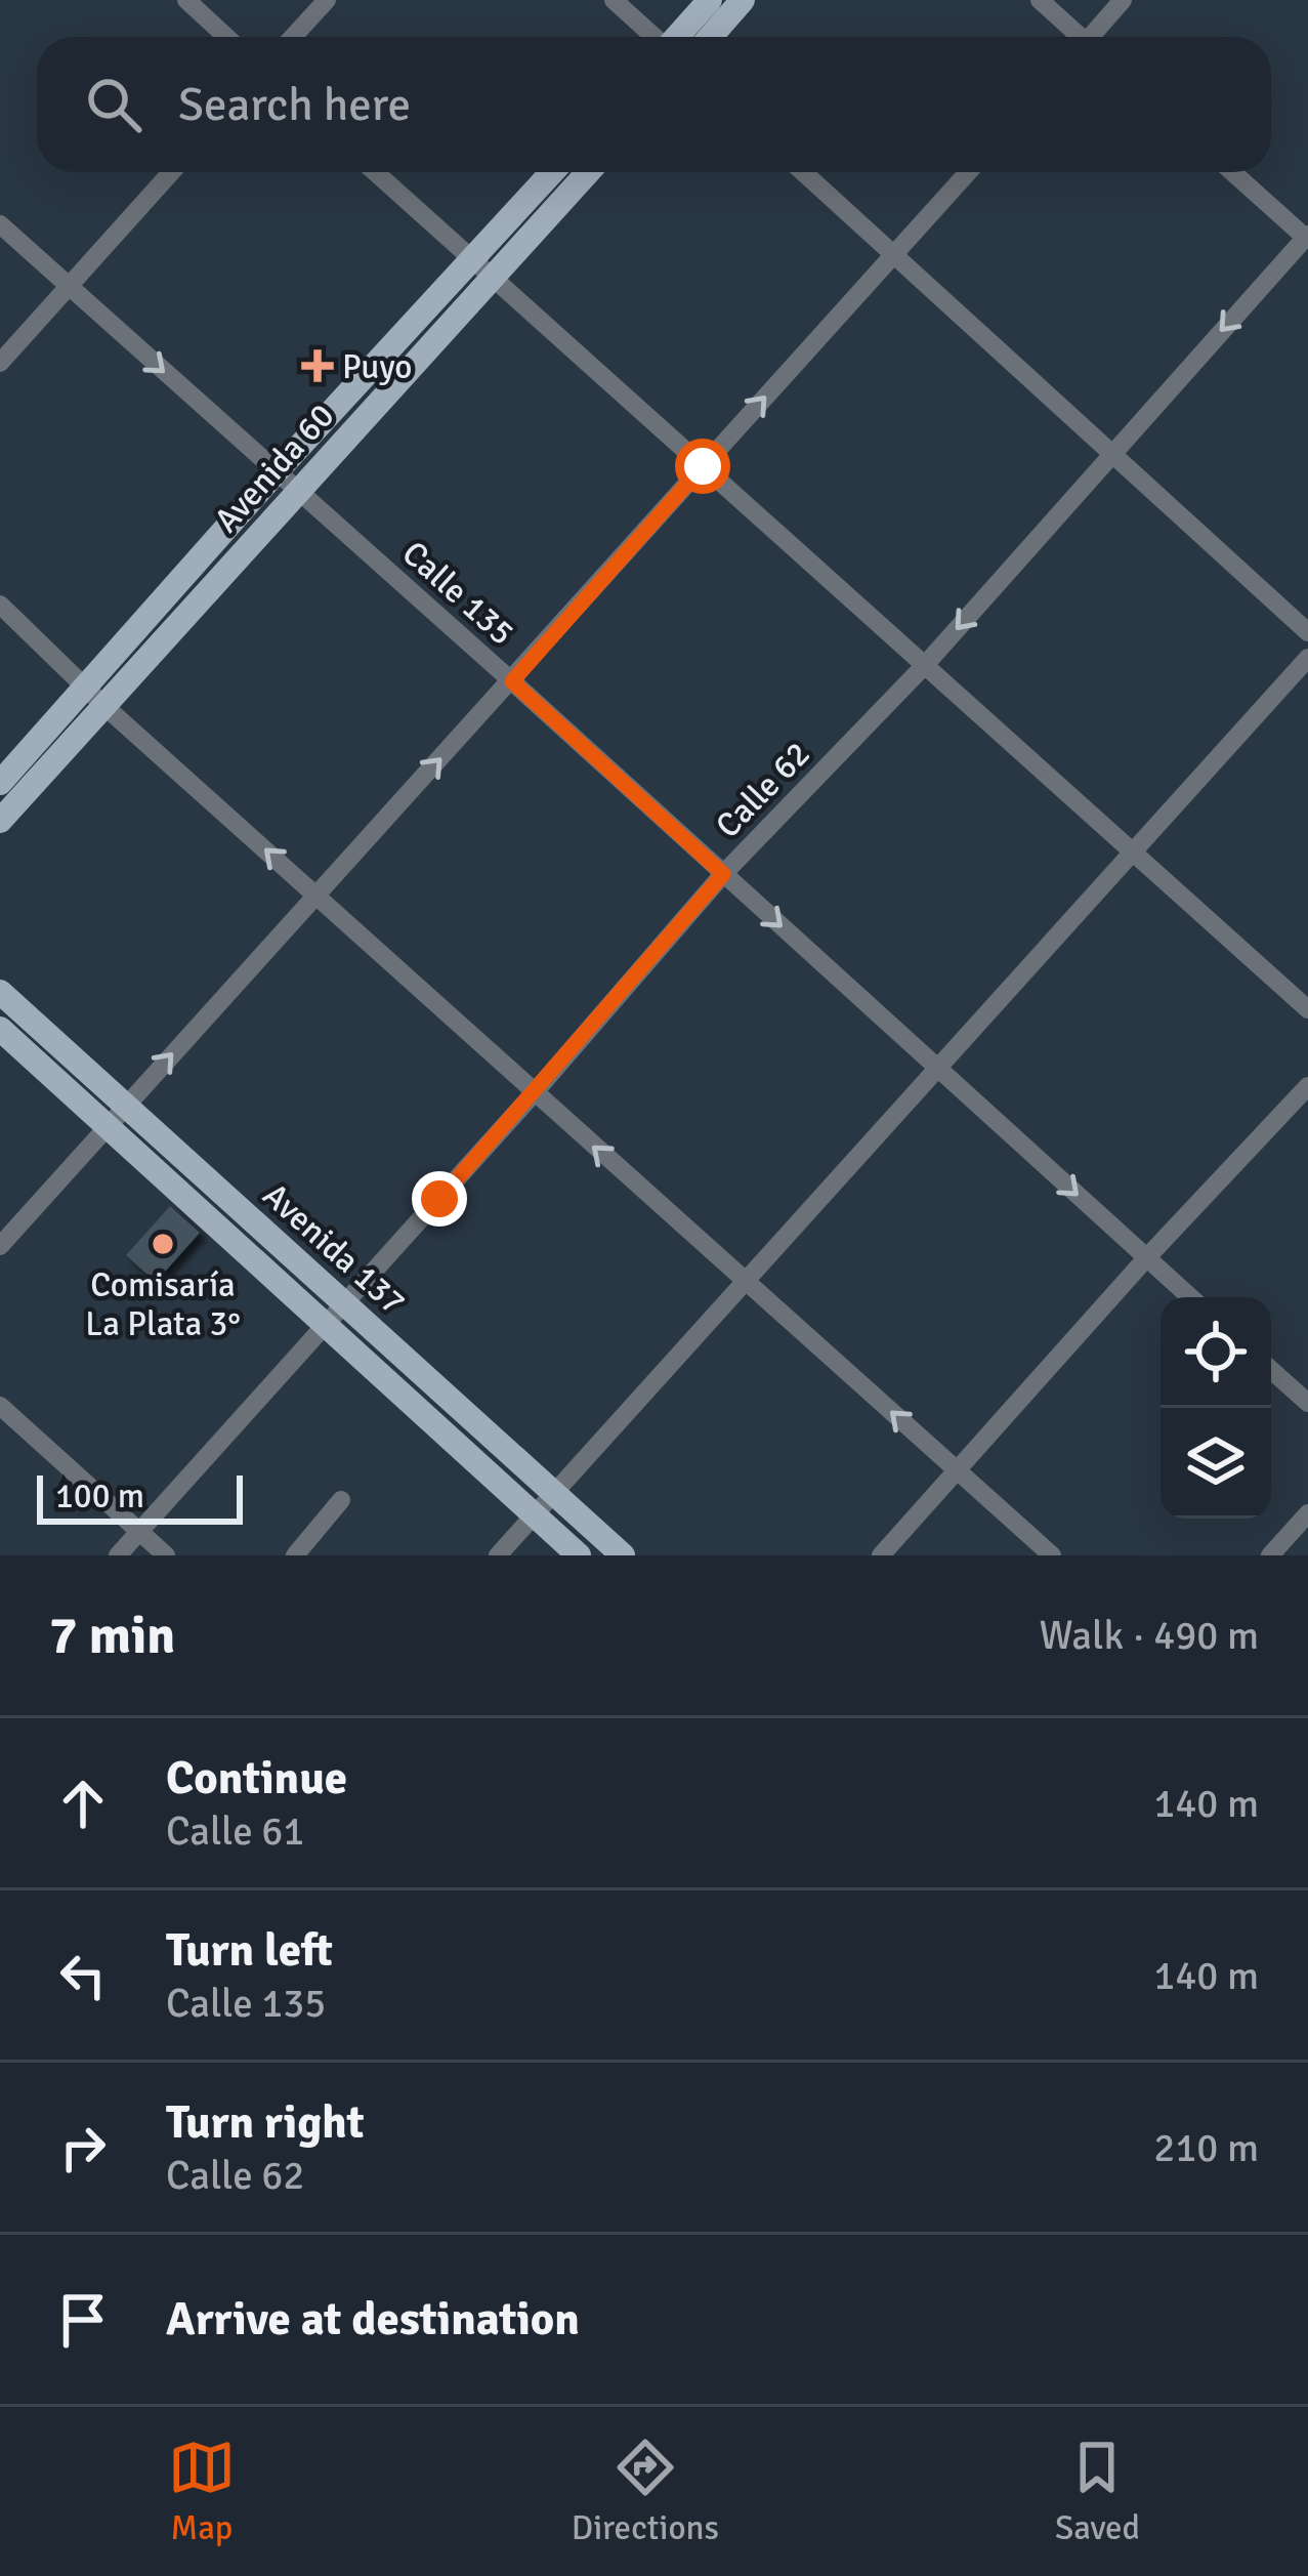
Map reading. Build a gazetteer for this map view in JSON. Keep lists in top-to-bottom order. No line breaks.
{"streets":{"main road":["Avenida 60","Avenida 137"],"street":["Calle 135","Calle 62"]},"crossings":[["Avenida 60","Calle 135"],["Calle 135","Calle 62"],["Calle 62","Avenida 137"]],"one_way":["Calle 135"],"places":{"health":["Puyo"],"other":["Comisaría La Plata 3°"]},"scale_bar":"100 m","page":{"search":"Search here","scale":"100 m","heading":["7 min","Walk · 490 m"],"list":[["Continue","Calle 61","140 m"],["Turn left","Calle 135","140 m"],["Turn right","Calle 62","210 m"],"Arrive at destination"],"nav":["Map","Directions","Saved"]}}
